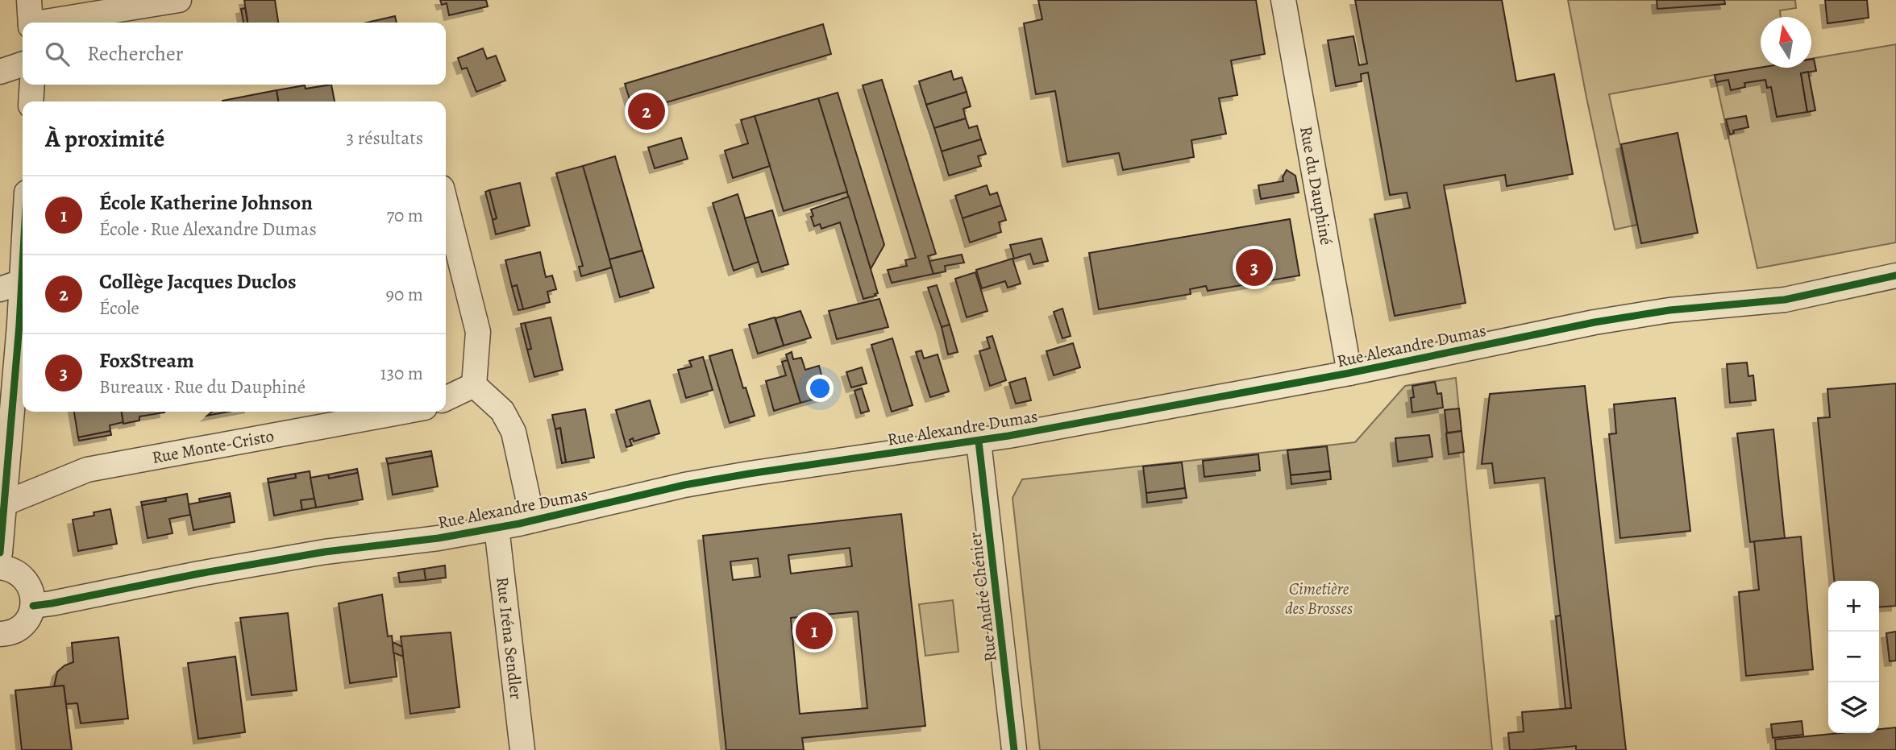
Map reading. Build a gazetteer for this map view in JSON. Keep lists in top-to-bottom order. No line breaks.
{"streets":{"street":["Rue du Dauphiné","Rue Alexandre Dumas","Rue Monte-Cristo","Rue André Chénier","Rue Iréna Sendler"]},"crossings":[["Rue du Dauphiné","Rue Alexandre Dumas"],["Rue Alexandre Dumas","Rue André Chénier"],["Rue Alexandre Dumas","Rue Iréna Sendler"]],"parks":["Cimetière des Brosses"],"north":"top","page":{"search":"Rechercher","pins":["2","3","1"],"heading":["À proximité","3 résultats"],"list":[{"mark":"1","name":"École Katherine Johnson","note":"École · Rue Alexandre Dumas","value":"70 m"},{"mark":"2","name":"Collège Jacques Duclos","note":"École","value":"90 m"},{"mark":"3","name":"FoxStream","note":"Bureaux · Rue du Dauphiné","value":"130 m"}],"map_buttons":["+","−"]}}
